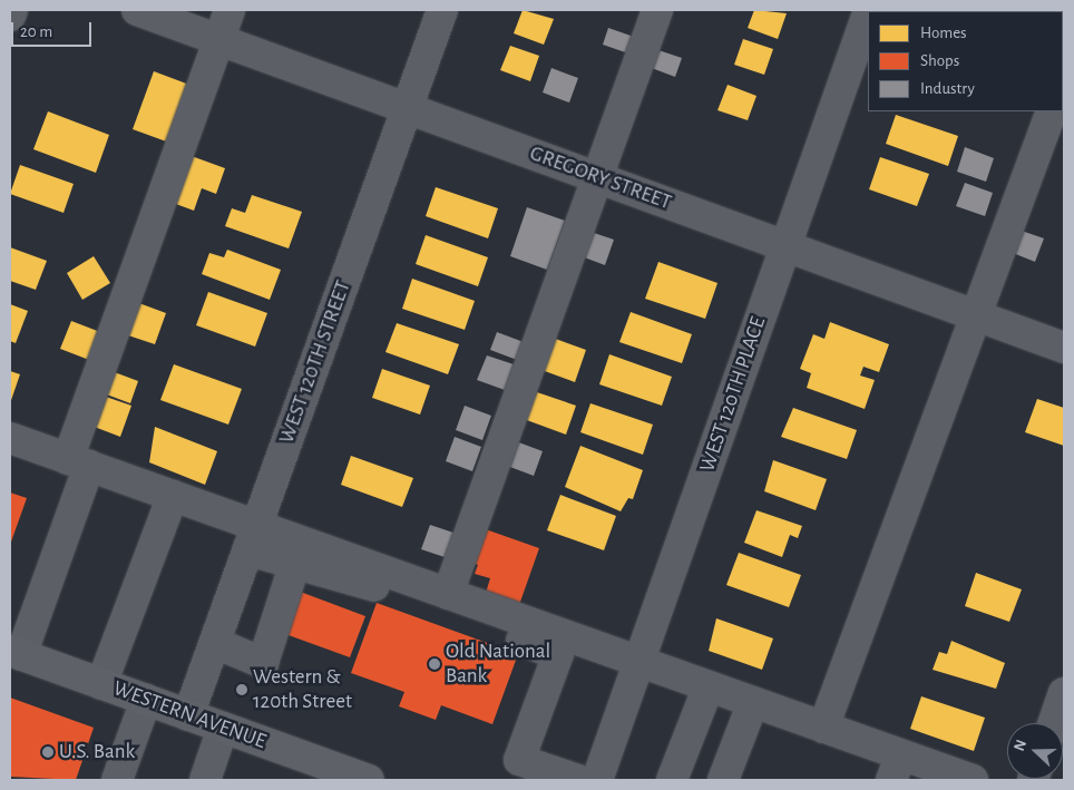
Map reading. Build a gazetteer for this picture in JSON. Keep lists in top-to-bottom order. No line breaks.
{"streets":{"main road":["WESTERN AVENUE"],"street":["GREGORY STREET","WEST 120TH STREET","WEST 120TH PLACE"]},"crossings":[["GREGORY STREET","WEST 120TH STREET"],["GREGORY STREET","WEST 120TH PLACE"],["WEST 120TH STREET","WESTERN AVENUE"]],"places":["Old National Bank","Western & 120th Street","U.S. Bank"],"legend":["Homes","Shops","Industry"],"scale_bar":"20 m","north":"left"}
